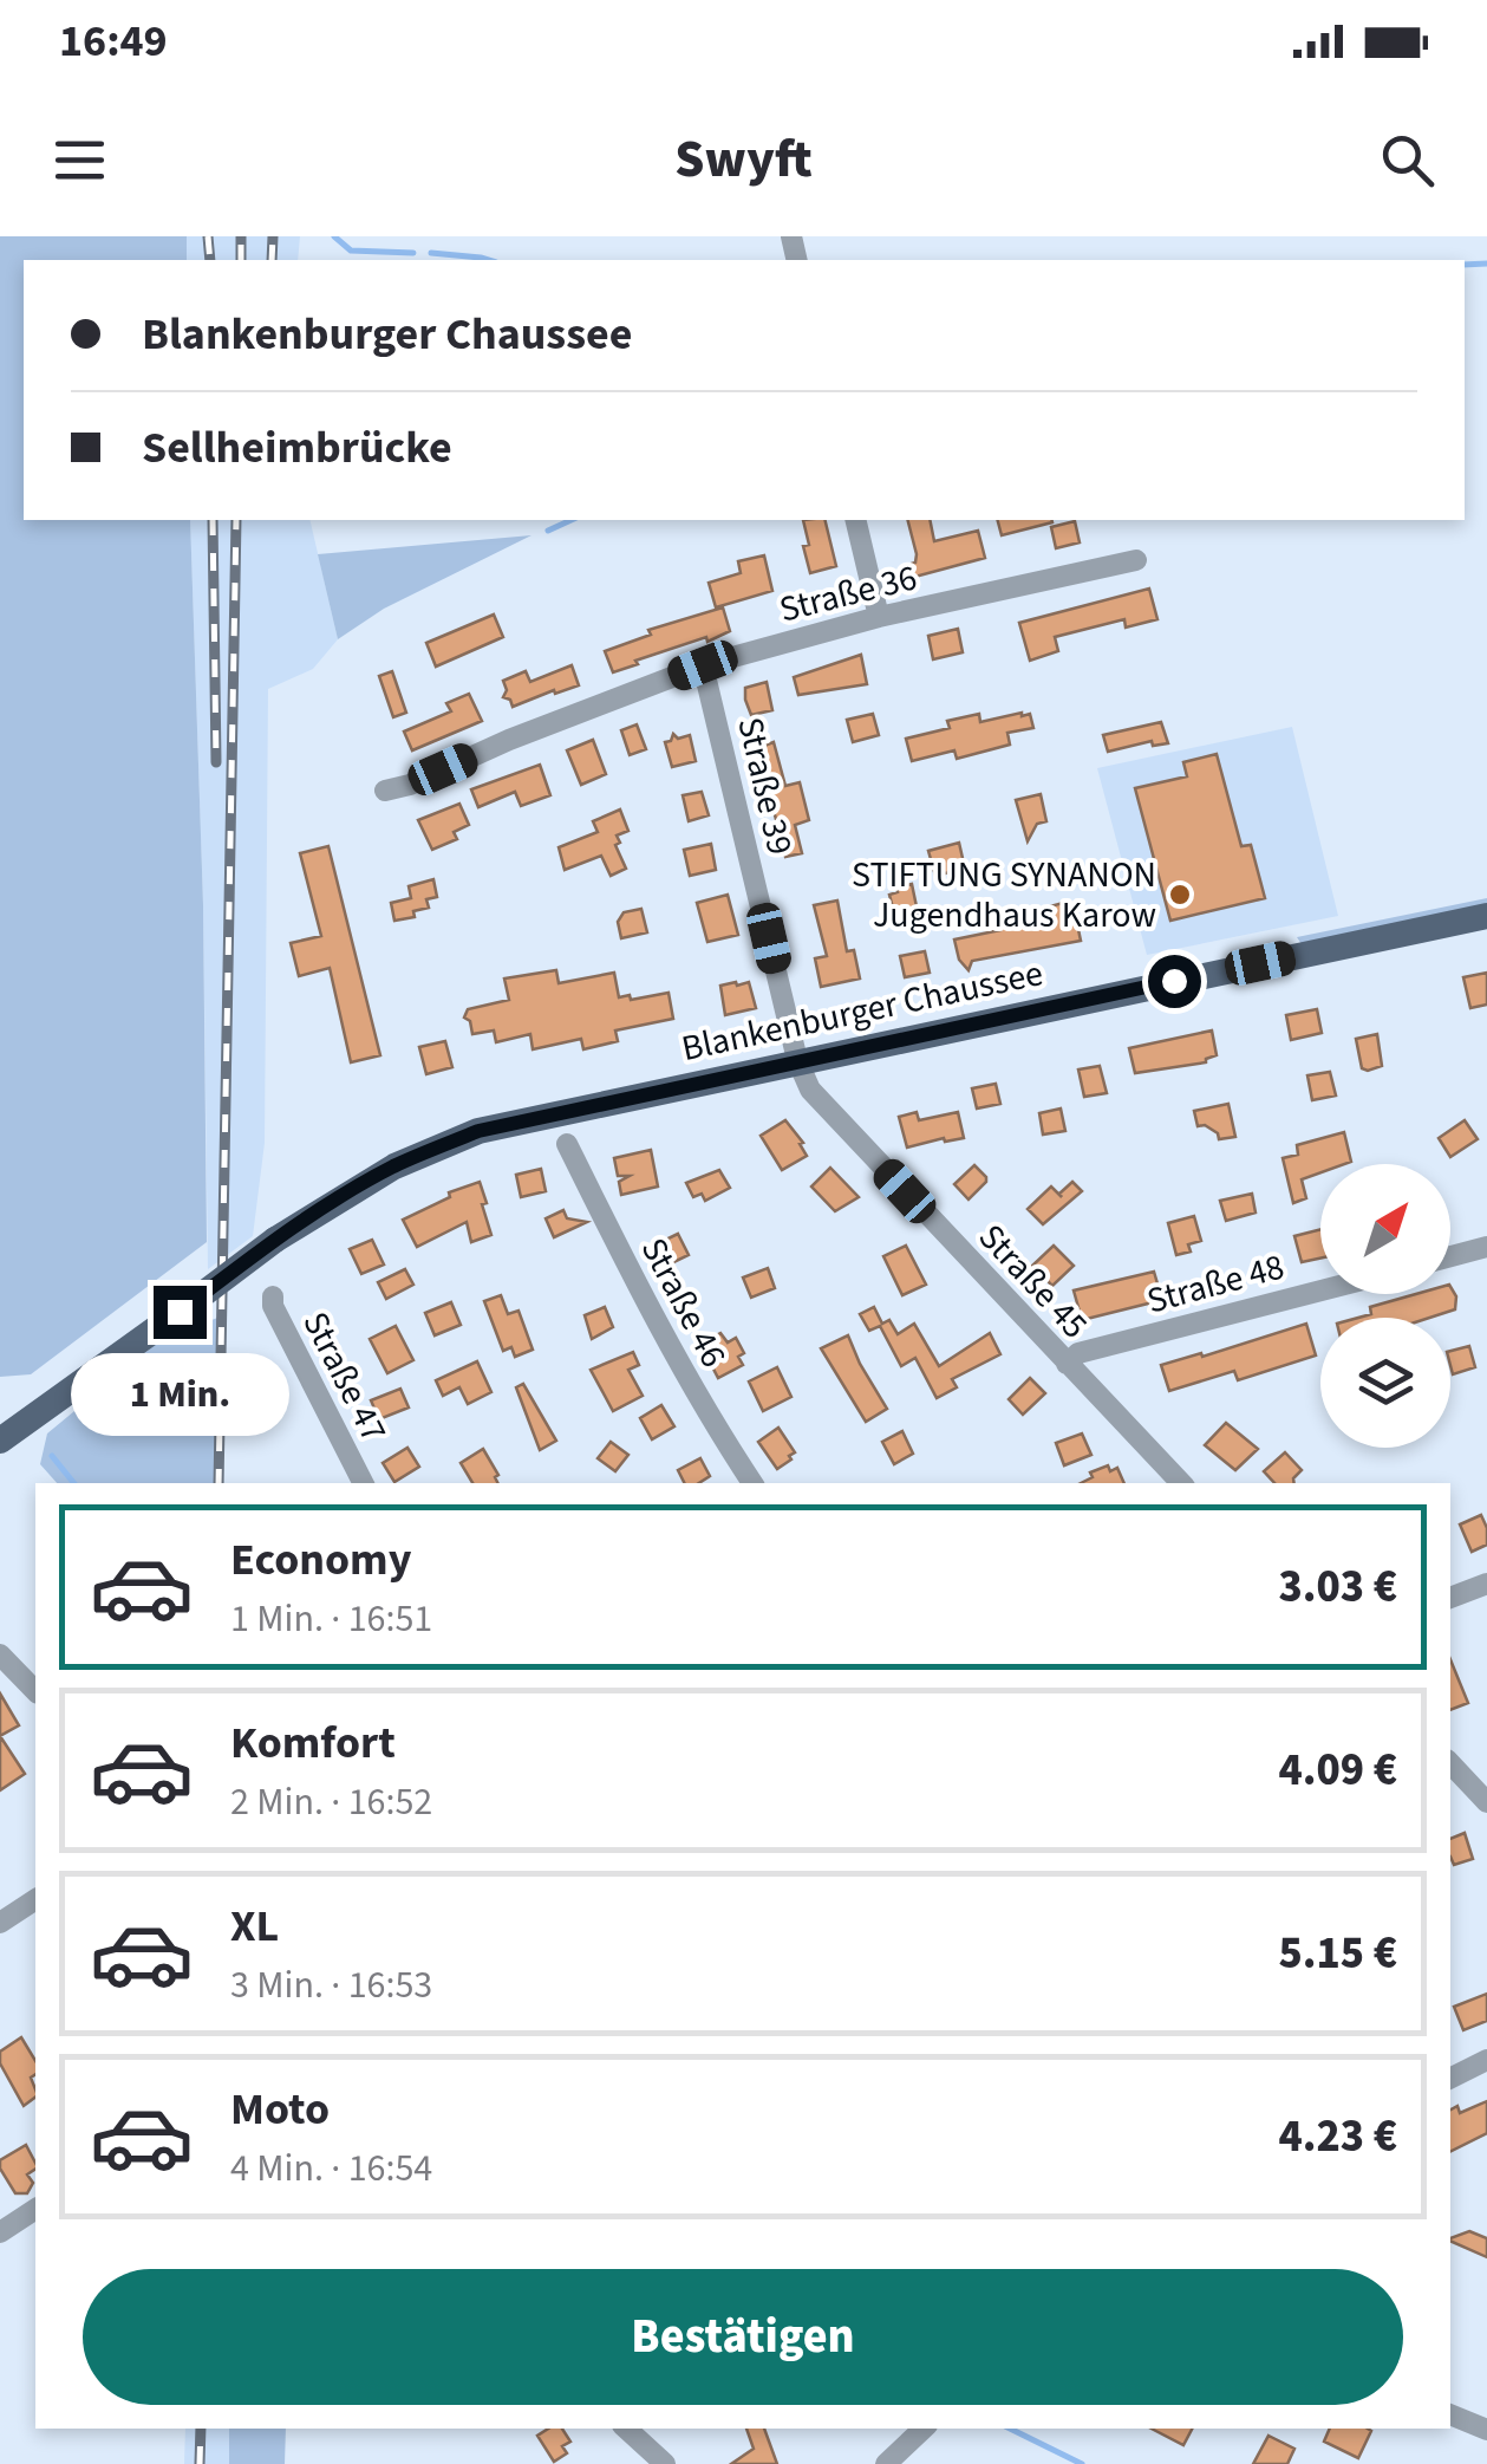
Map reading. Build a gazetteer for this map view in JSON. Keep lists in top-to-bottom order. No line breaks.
{"streets":{"main road":["Blankenburger Chaussee"],"street":["Straße 36","Straße 39","Straße 45","Straße 48","Straße 46","Straße 47"]},"crossings":[["Straße 36","Straße 39"],["Straße 39","Blankenburger Chaussee"],["Straße 39","Straße 45"],["Blankenburger Chaussee","Straße 45"],["Straße 45","Straße 48"]],"places":["STIFTUNG SYNANON Jugendhaus Karow"],"north":"top right","page":{"status":"16:49","header":"Swyft","banner":["Blankenburger Chaussee","Sellheimbrücke"],"bubble":"1 Min.","list":[{"name":"Economy","note":"1 Min. · 16:51","value":"3.03 €"},{"name":"Komfort","note":"2 Min. · 16:52","value":"4.09 €"},{"name":"XL","note":"3 Min. · 16:53","value":"5.15 €"},{"name":"Moto","note":"4 Min. · 16:54","value":"4.23 €"}],"buttons":"Bestätigen"}}
